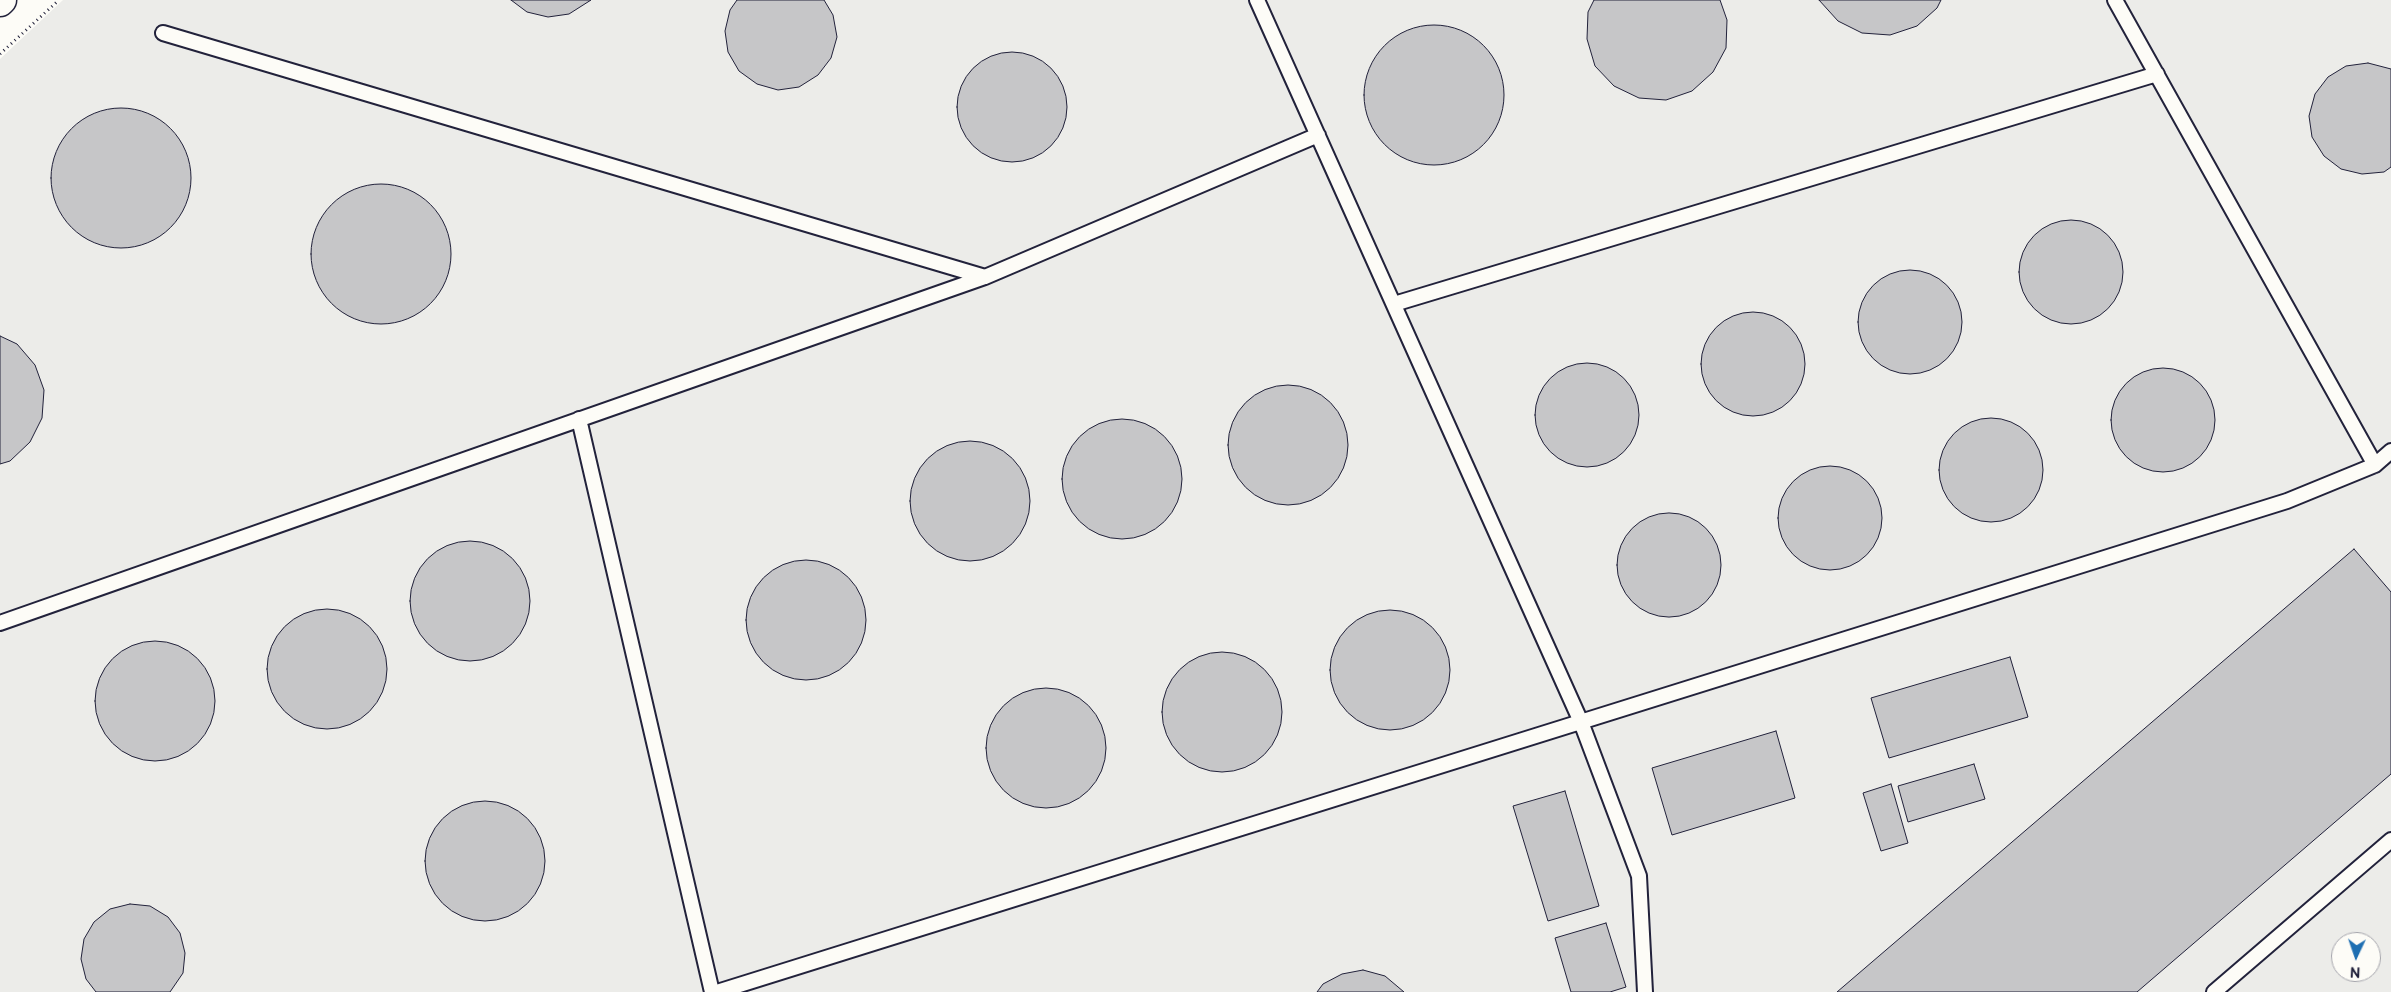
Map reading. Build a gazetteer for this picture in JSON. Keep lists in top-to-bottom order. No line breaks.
{"north":"bottom"}
